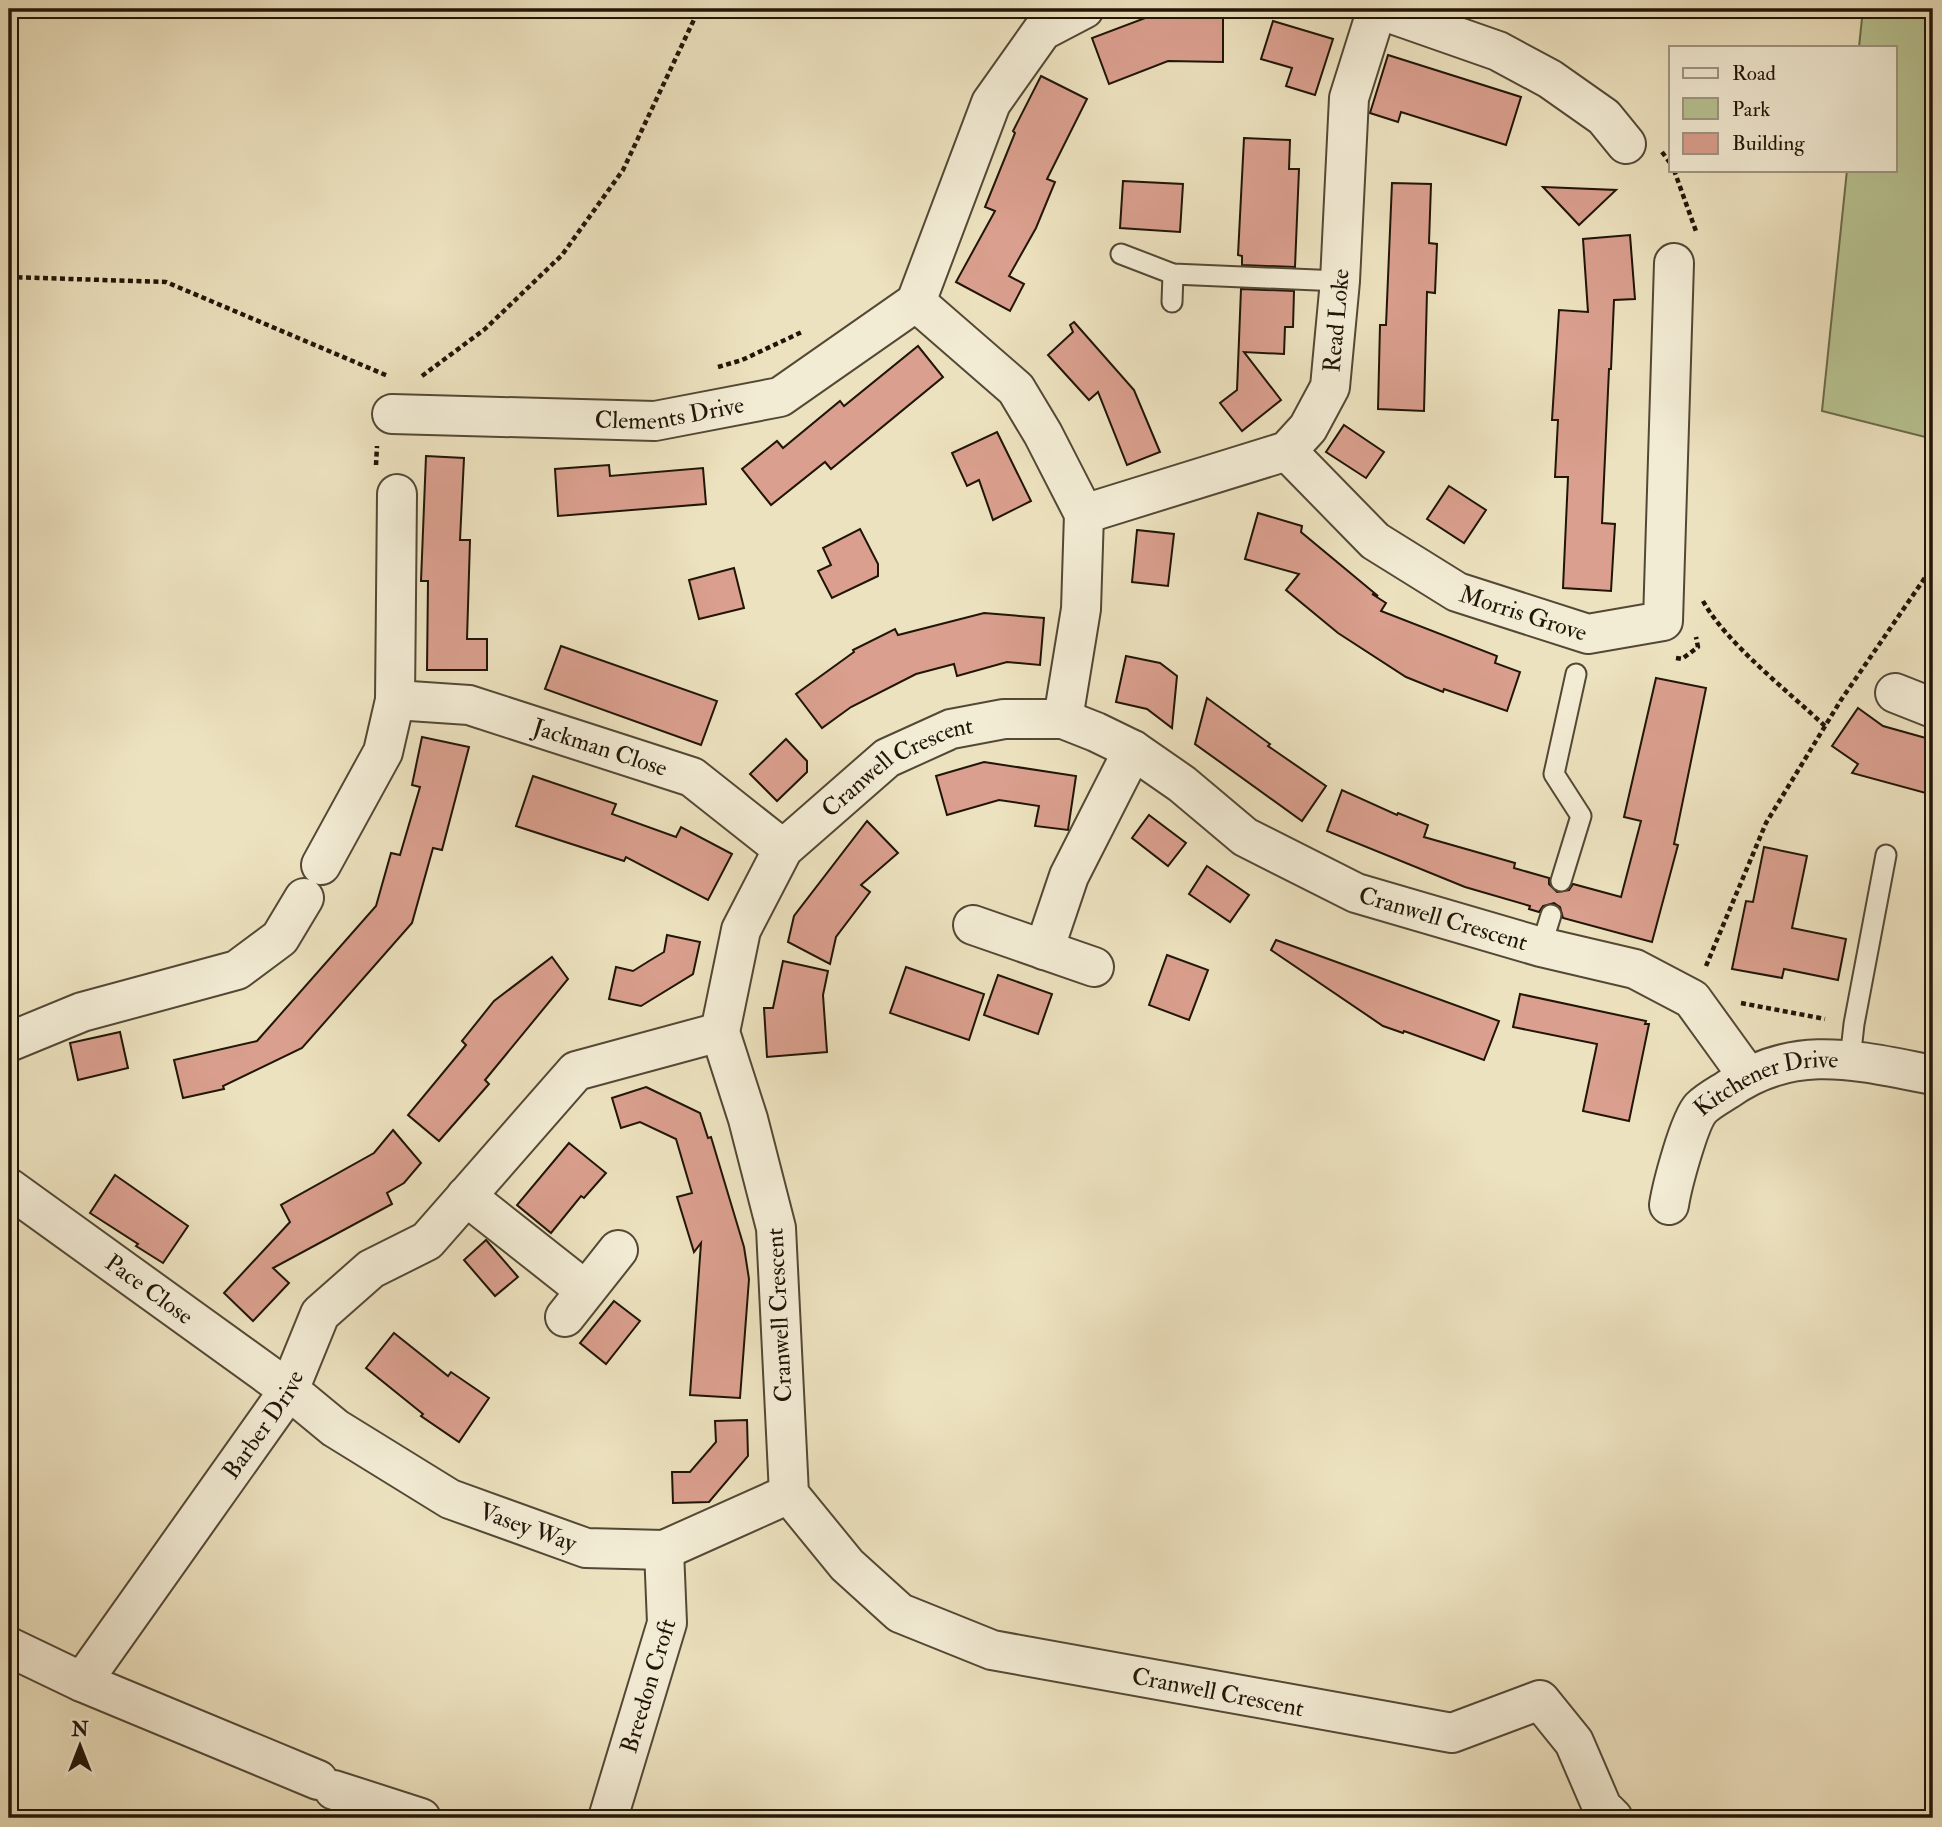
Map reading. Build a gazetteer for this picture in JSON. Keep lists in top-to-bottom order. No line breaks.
{"streets":{"street":["Read Loke","Clements Drive","Morris Grove","Jackman Close","Cranwell Crescent","Kitchener Drive","Pace Close","Barber Drive","Vasey Way","Breedon Croft"]},"crossings":[["Read Loke","Morris Grove"],["Jackman Close","Cranwell Crescent"],["Cranwell Crescent","Kitchener Drive"],["Cranwell Crescent","Barber Drive"],["Cranwell Crescent","Vasey Way"],["Pace Close","Barber Drive"],["Pace Close","Vasey Way"],["Barber Drive","Vasey Way"],["Vasey Way","Breedon Croft"]],"legend":["Road","Park","Building"],"north":"top"}
